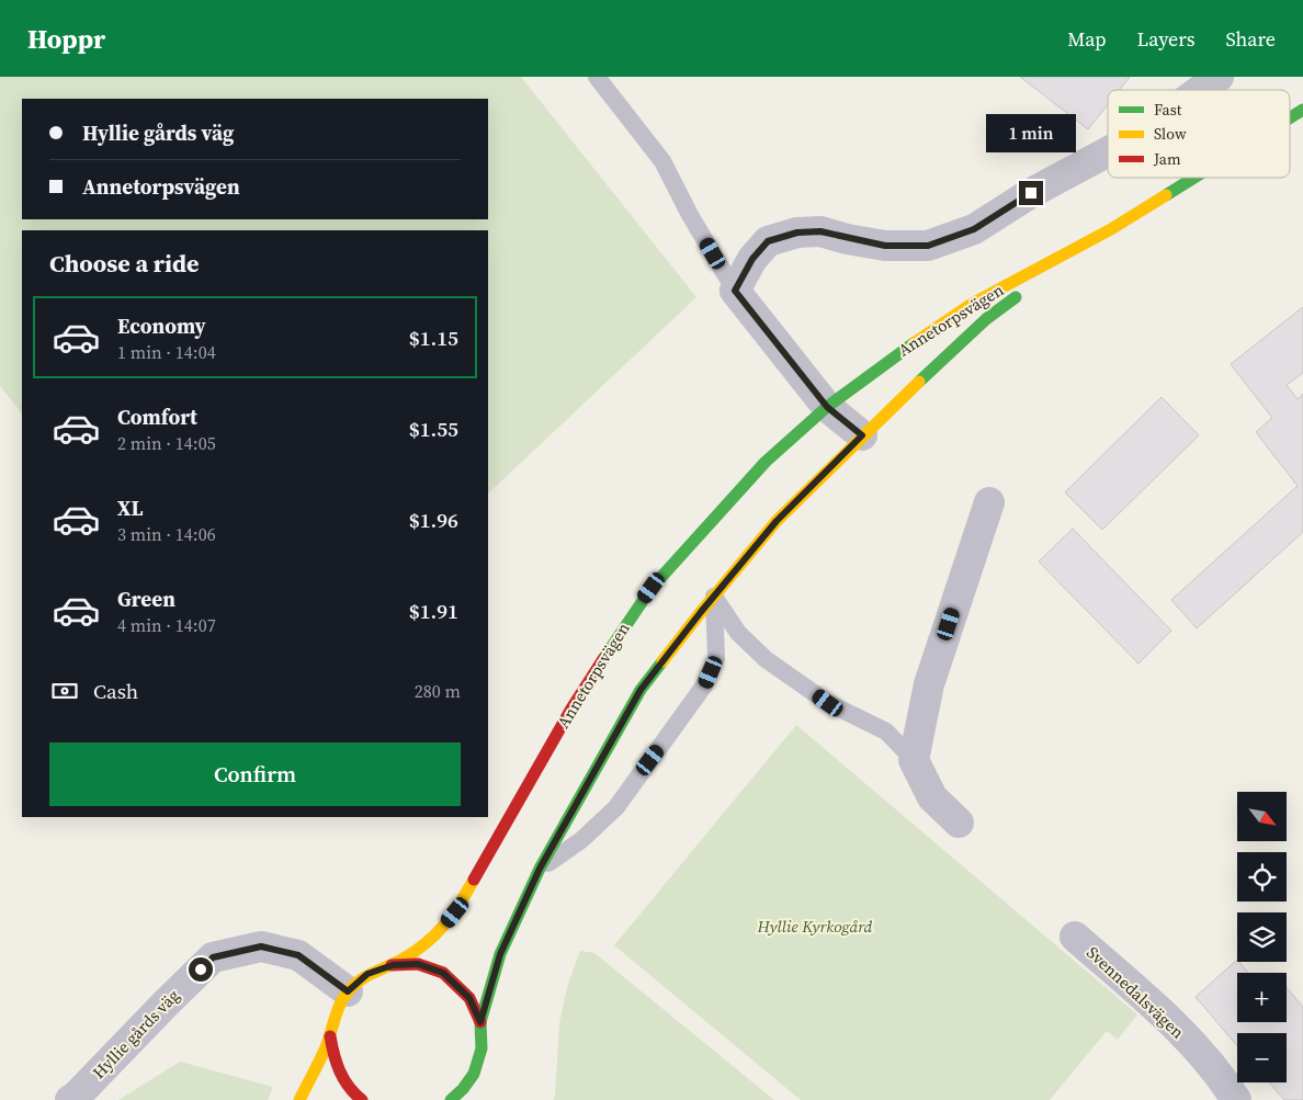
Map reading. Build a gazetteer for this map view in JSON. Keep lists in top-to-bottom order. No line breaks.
{"streets":{"main road":["Annetorpsvägen"],"street":["Svennedalsvägen","Hyllie gårds väg"]},"crossings":[["Annetorpsvägen","Hyllie gårds väg"]],"parks":["Hyllie Kyrkogård"],"legend":["Fast","Slow","Jam"],"north":"bottom right","page":{"header":"Hoppr","nav":["Map","Layers","Share"],"banner":["Hyllie gårds väg","Annetorpsvägen"],"bubble":"1 min","heading":"Choose a ride","list":[{"name":"Economy","note":"1 min · 14:04","value":"$1.15"},{"name":"Comfort","note":"2 min · 14:05","value":"$1.55"},{"name":"XL","note":"3 min · 14:06","value":"$1.96"},{"name":"Green","note":"4 min · 14:07","value":"$1.91"}],"pay":["Cash","280 m"],"buttons":"Confirm","map_buttons":["+","−"]}}
